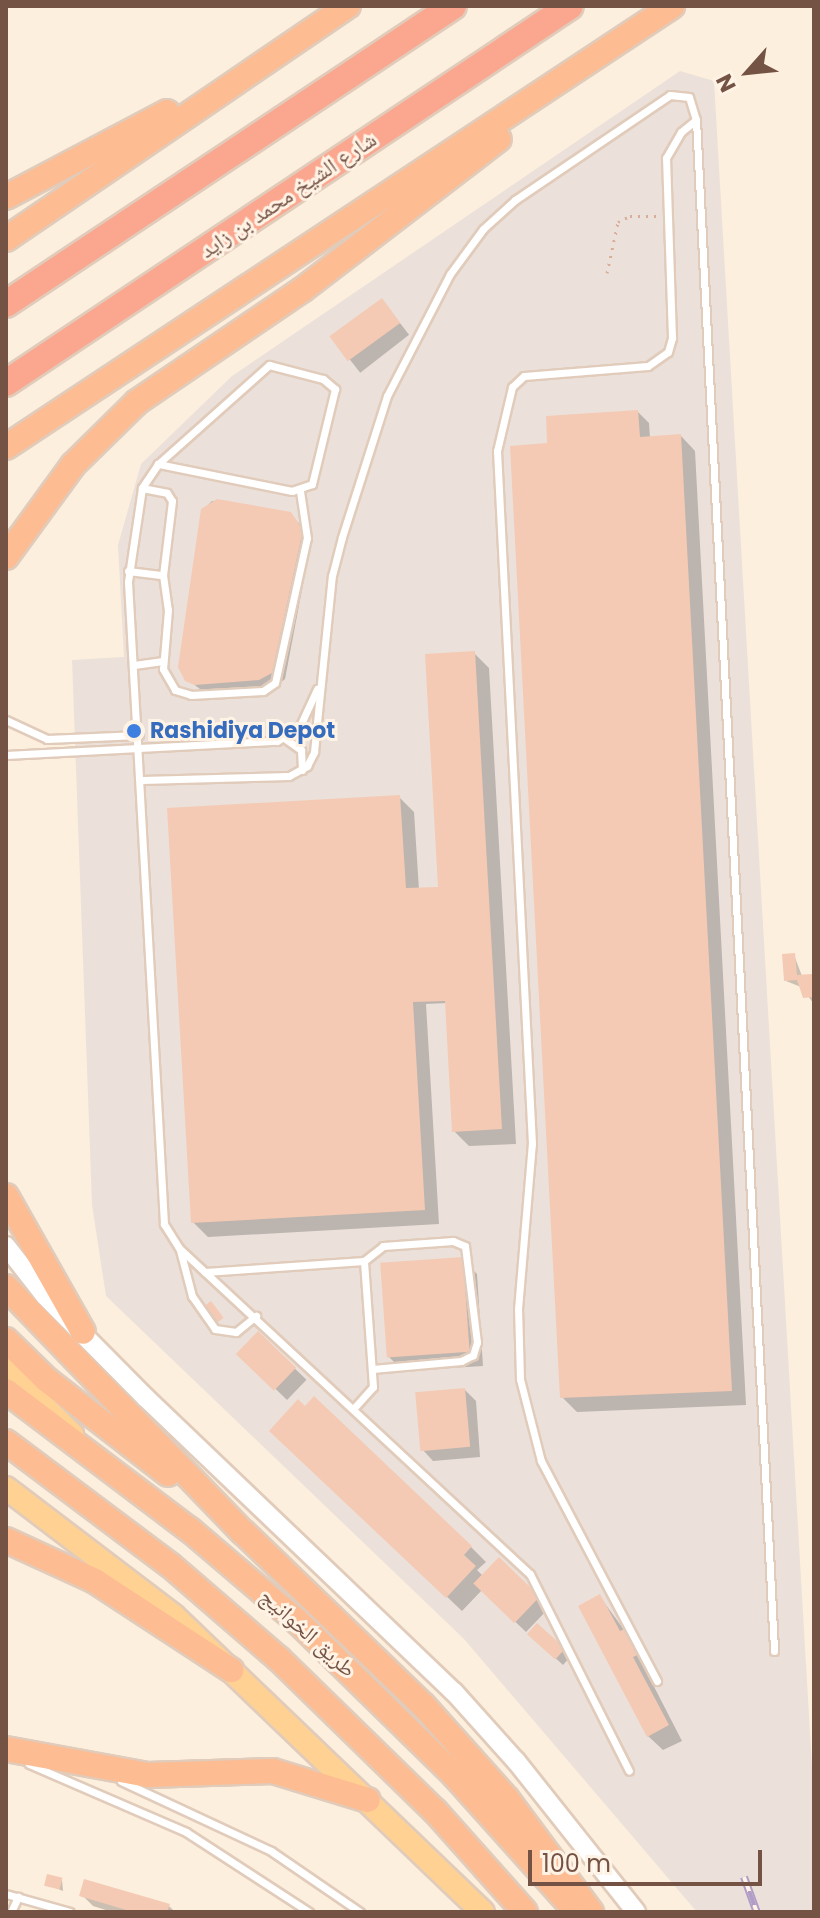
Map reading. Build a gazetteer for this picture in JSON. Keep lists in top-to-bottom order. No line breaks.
{"streets":{"highway":["شارع الشيخ محمد بن زايد","طريق الخوانيج"]},"places":["Rashidiya Depot"],"scale_bar":"100 m","north":"bottom left"}
